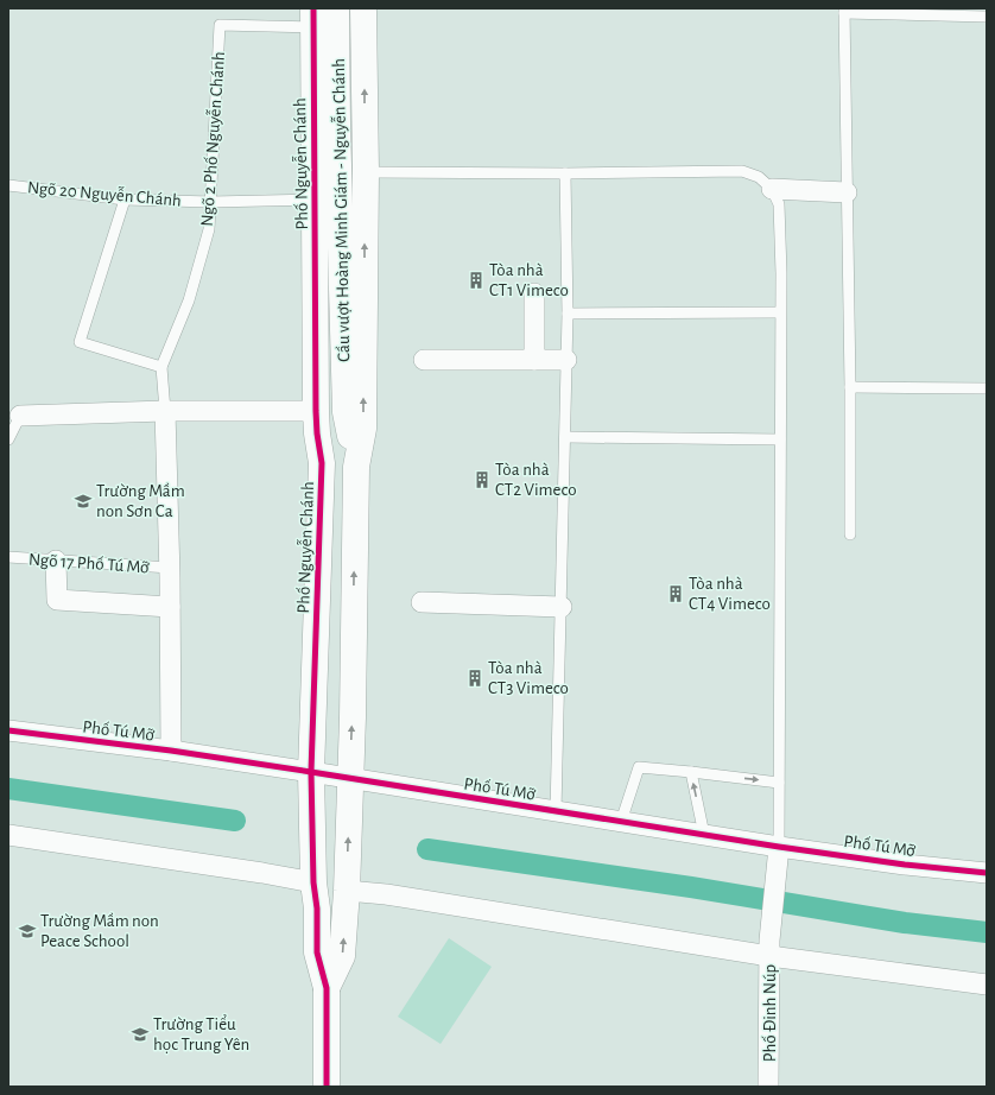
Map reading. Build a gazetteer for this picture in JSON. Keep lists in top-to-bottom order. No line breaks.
{"streets":{"street":["Phố Nguyễn Chánh","Cầu vượt Hoàng Minh Giám - Nguyễn Chánh","Phố Tú Mỡ","Phố Đinh Núp"],"lane":["Ngõ 2 Phố Nguyễn Chánh","Ngõ 20 Nguyễn Chánh","Ngõ 17 Phố Tú Mỡ"]},"crossings":[["Ngõ 2 Phố Nguyễn Chánh","Phố Nguyễn Chánh"],["Ngõ 2 Phố Nguyễn Chánh","Ngõ 20 Nguyễn Chánh"],["Phố Nguyễn Chánh","Ngõ 20 Nguyễn Chánh"],["Phố Nguyễn Chánh","Cầu vượt Hoàng Minh Giám - Nguyễn Chánh"],["Phố Nguyễn Chánh","Phố Tú Mỡ"],["Phố Tú Mỡ","Phố Đinh Núp"]],"places":{"building":["Tòa nhà CT1 Vimeco","Tòa nhà CT2 Vimeco","Tòa nhà CT4 Vimeco","Tòa nhà CT3 Vimeco"],"school or university":["Trường Mầm non Sơn Ca","Trường Mầm non Peace School","Trường Tiểu học Trung Yên"]}}
